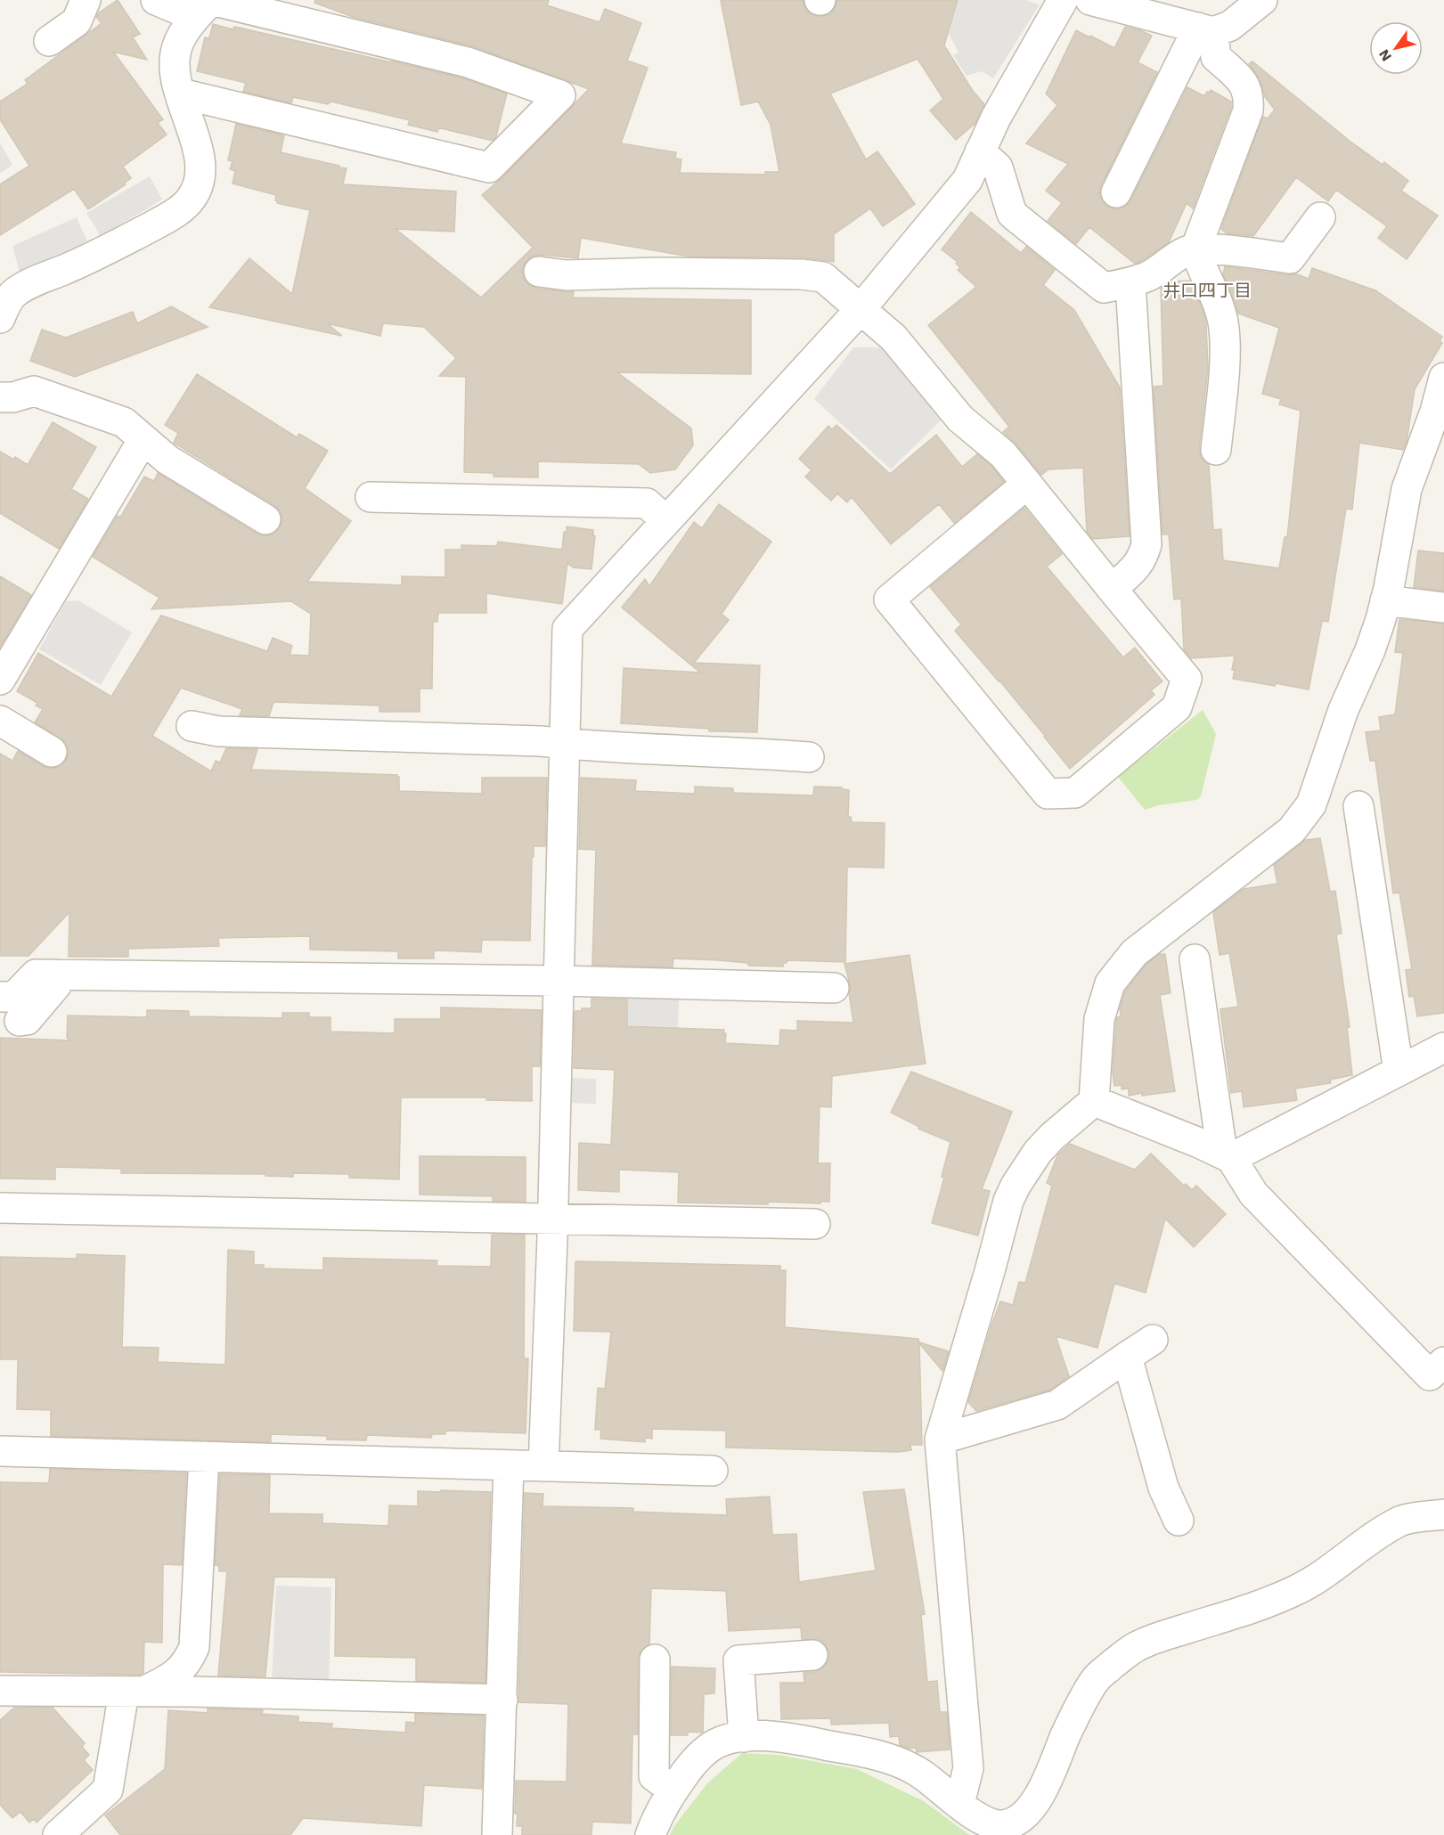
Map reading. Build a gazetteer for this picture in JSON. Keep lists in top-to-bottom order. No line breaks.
{"districts":["井口四丁目"],"north":"bottom left"}
